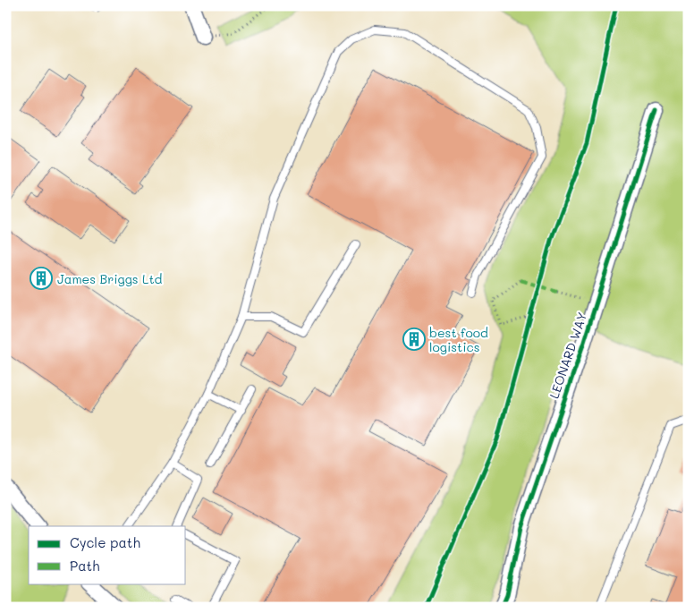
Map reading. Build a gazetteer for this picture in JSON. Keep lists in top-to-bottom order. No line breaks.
{"streets":{"street":["LEONARD WAY"]},"places":{"building":["James Briggs Ltd","best food logistics"]},"legend":["Cycle path","Path"]}
